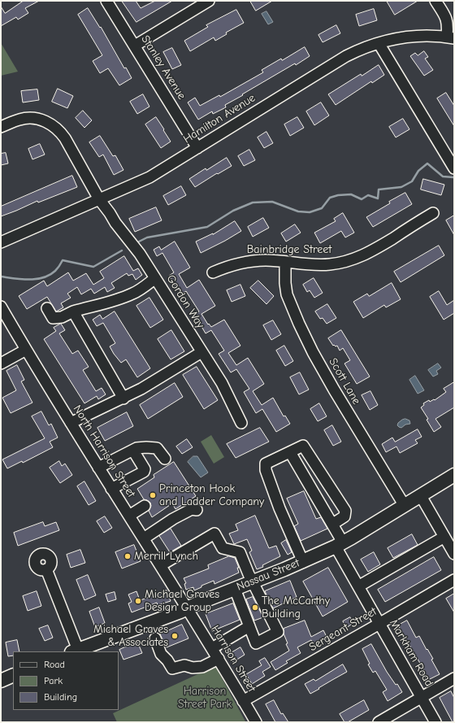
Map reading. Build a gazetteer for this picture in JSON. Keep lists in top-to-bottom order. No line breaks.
{"streets":{"main road":["Nassau Street"],"street":["Stanley Avenue","Hamilton Avenue","Bainbridge Street","Gordon Way","Scott Lane","North Harrison Street","Sergeant Street","Markham Road","Harrison Street"]},"crossings":[["Stanley Avenue","Hamilton Avenue"],["Hamilton Avenue","Gordon Way"],["Bainbridge Street","Scott Lane"],["Scott Lane","Nassau Street"],["North Harrison Street","Nassau Street"],["North Harrison Street","Harrison Street"],["Nassau Street","Markham Road"],["Nassau Street","Harrison Street"],["Sergeant Street","Markham Road"],["Sergeant Street","Harrison Street"]],"parks":["Harrison Street Park"],"places":["Princeton Hook and Ladder Company","Merrill Lynch","Michael Graves Design Group","The McCarthy Building","Michael Graves & Associates"],"legend":["Road","Park","Building"]}
